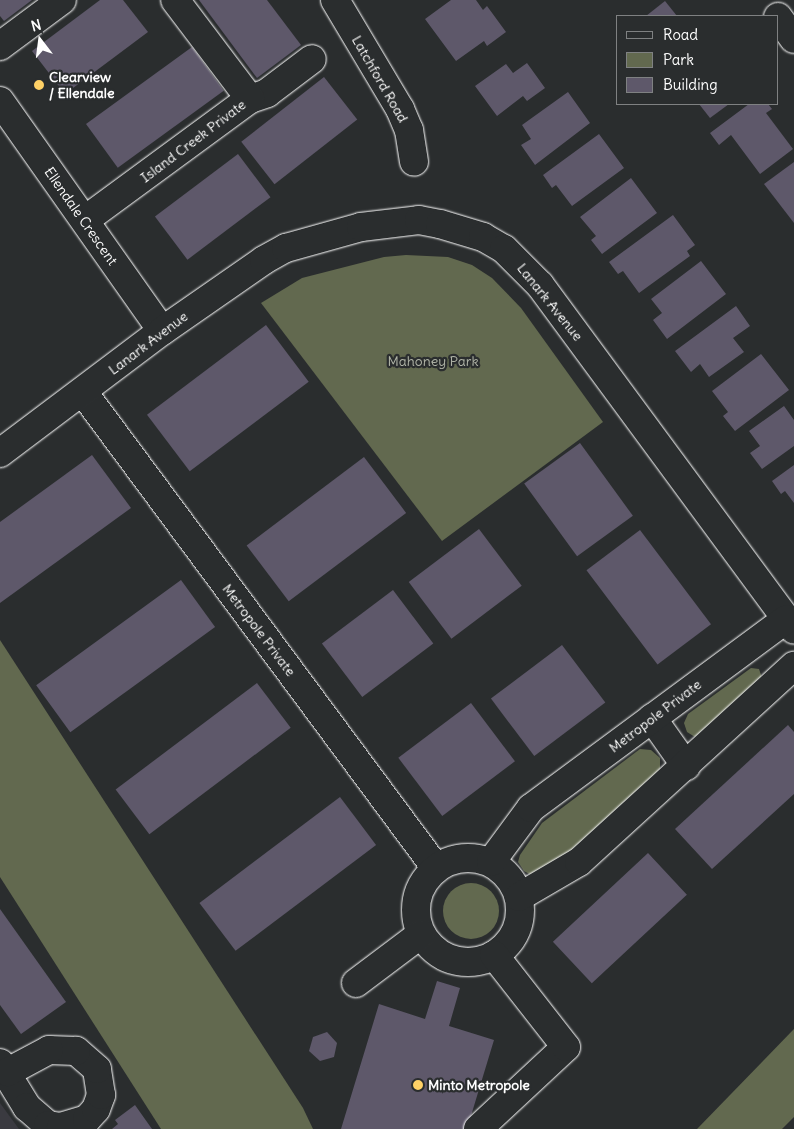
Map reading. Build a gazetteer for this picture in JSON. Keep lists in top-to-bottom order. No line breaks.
{"streets":{"street":["Latchford Road","Island Creek Private","Ellendale Crescent","Lanark Avenue","Metropole Private"]},"crossings":[["Island Creek Private","Ellendale Crescent"],["Ellendale Crescent","Lanark Avenue"],["Lanark Avenue","Metropole Private"]],"parks":["Mahoney Park"],"places":["Clearview / Ellendale","Minto Metropole"],"legend":["Road","Park","Building"],"north":"top"}
